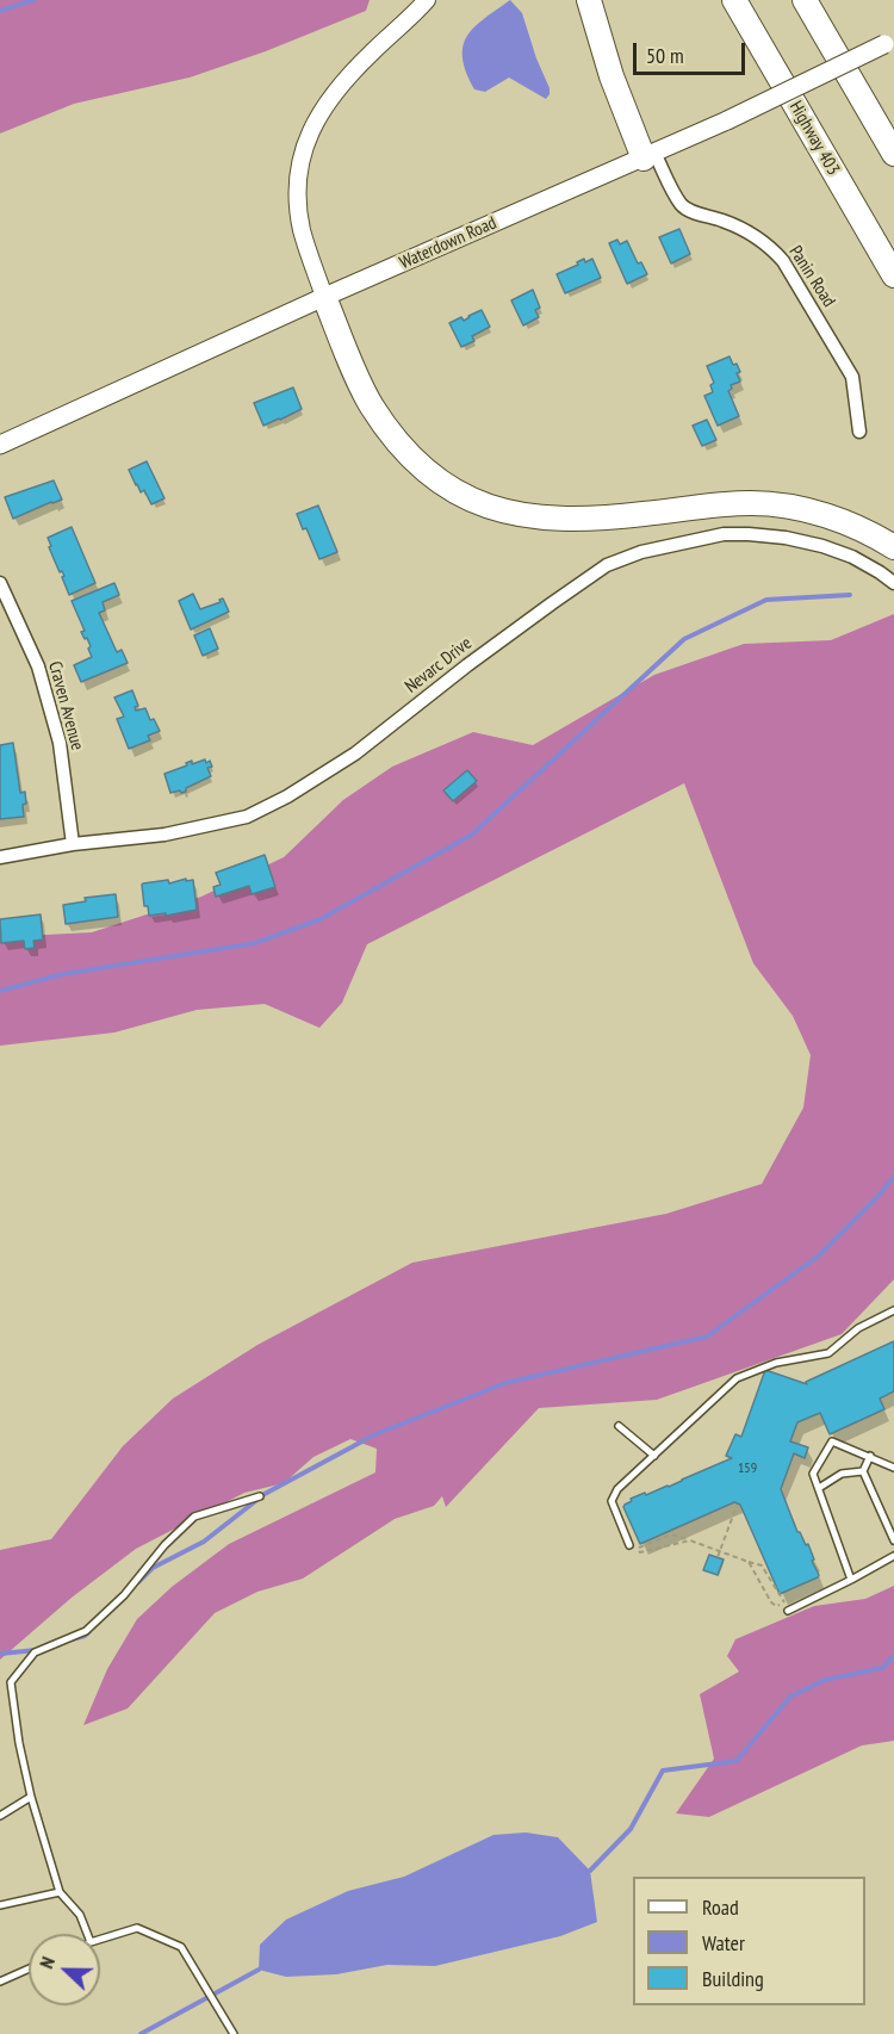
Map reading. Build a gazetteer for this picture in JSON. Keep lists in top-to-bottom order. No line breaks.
{"streets":{"highway":["Highway 403"],"main road":["Waterdown Road"],"street":["Panin Road","Nevarc Drive","Craven Avenue"]},"crossings":[["Waterdown Road","Panin Road"],["Nevarc Drive","Craven Avenue"]],"house_numbers":["159"],"legend":["Road","Water","Building"],"scale_bar":"50 m","north":"left"}
